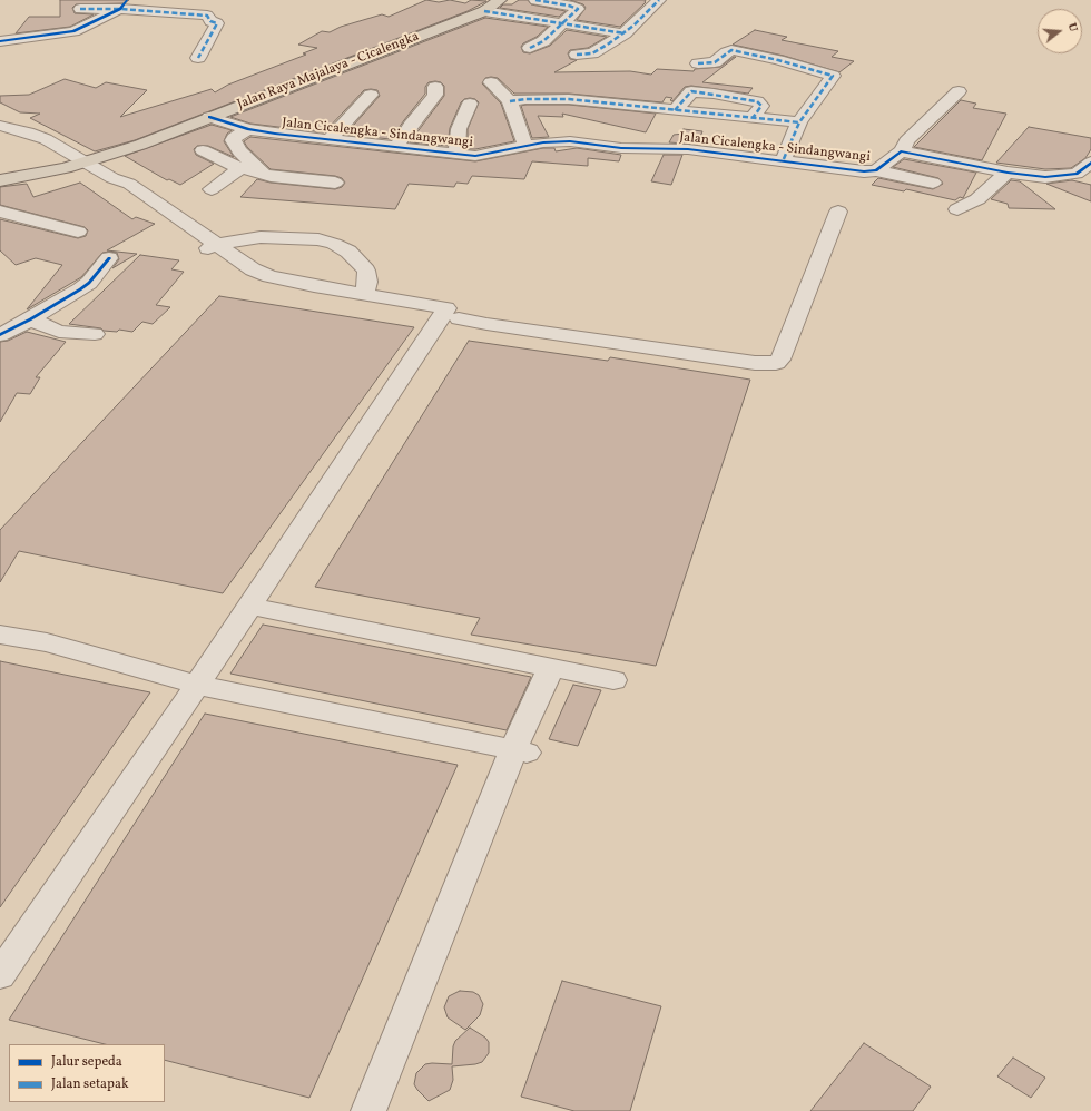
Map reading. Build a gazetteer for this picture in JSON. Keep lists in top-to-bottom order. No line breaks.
{"streets":{"main road":["Jalan Raya Majalaya - Cicalengka"],"street":["Jalan Cicalengka - Sindangwangi"]},"crossings":[["Jalan Raya Majalaya - Cicalengka","Jalan Cicalengka - Sindangwangi"]],"legend":["Jalur sepeda","Jalan setapak"],"north":"right"}
